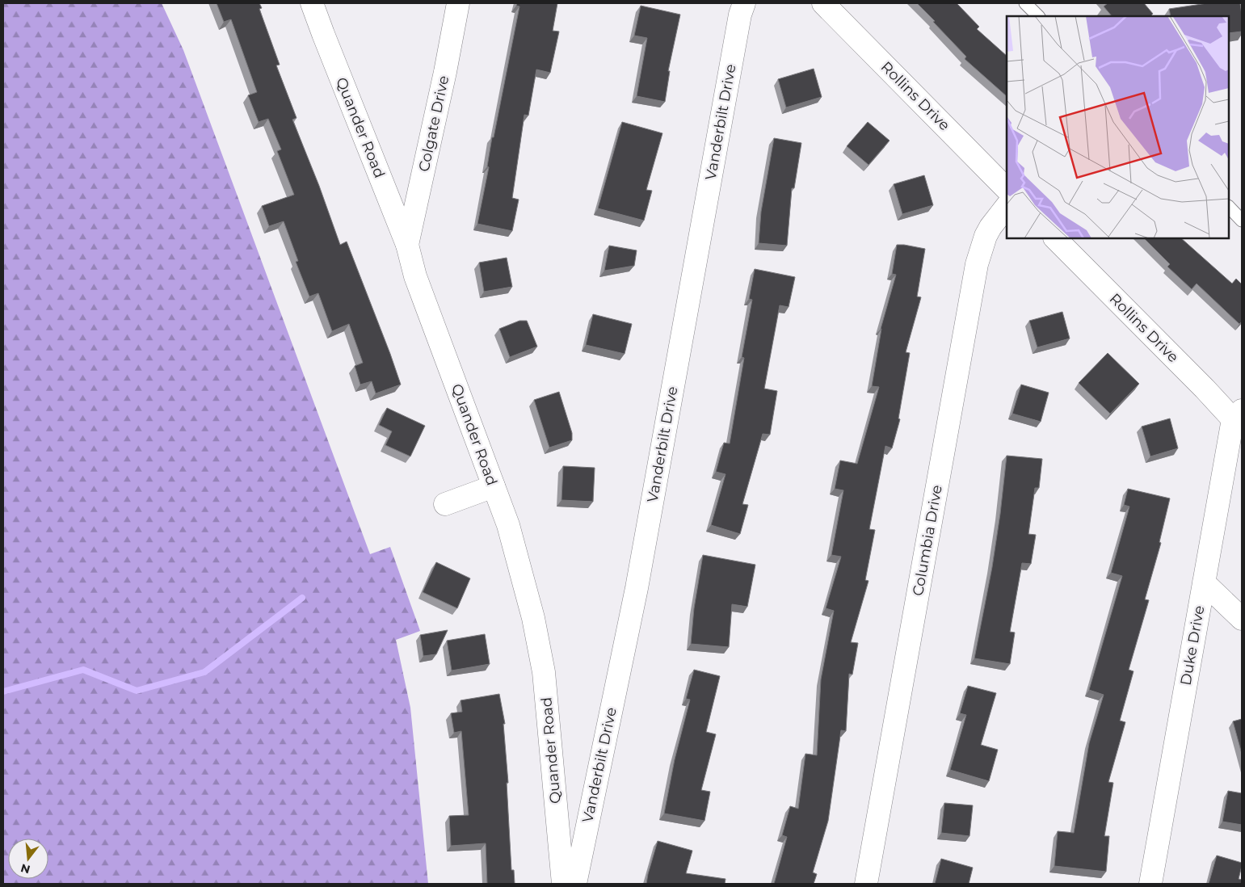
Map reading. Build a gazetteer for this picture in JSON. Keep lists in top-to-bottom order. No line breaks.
{"streets":{"street":["Rollins Drive","Vanderbilt Drive","Colgate Drive","Quander Road","Columbia Drive","Duke Drive"]},"crossings":[["Rollins Drive","Duke Drive"],["Colgate Drive","Quander Road"]],"north":"bottom"}
